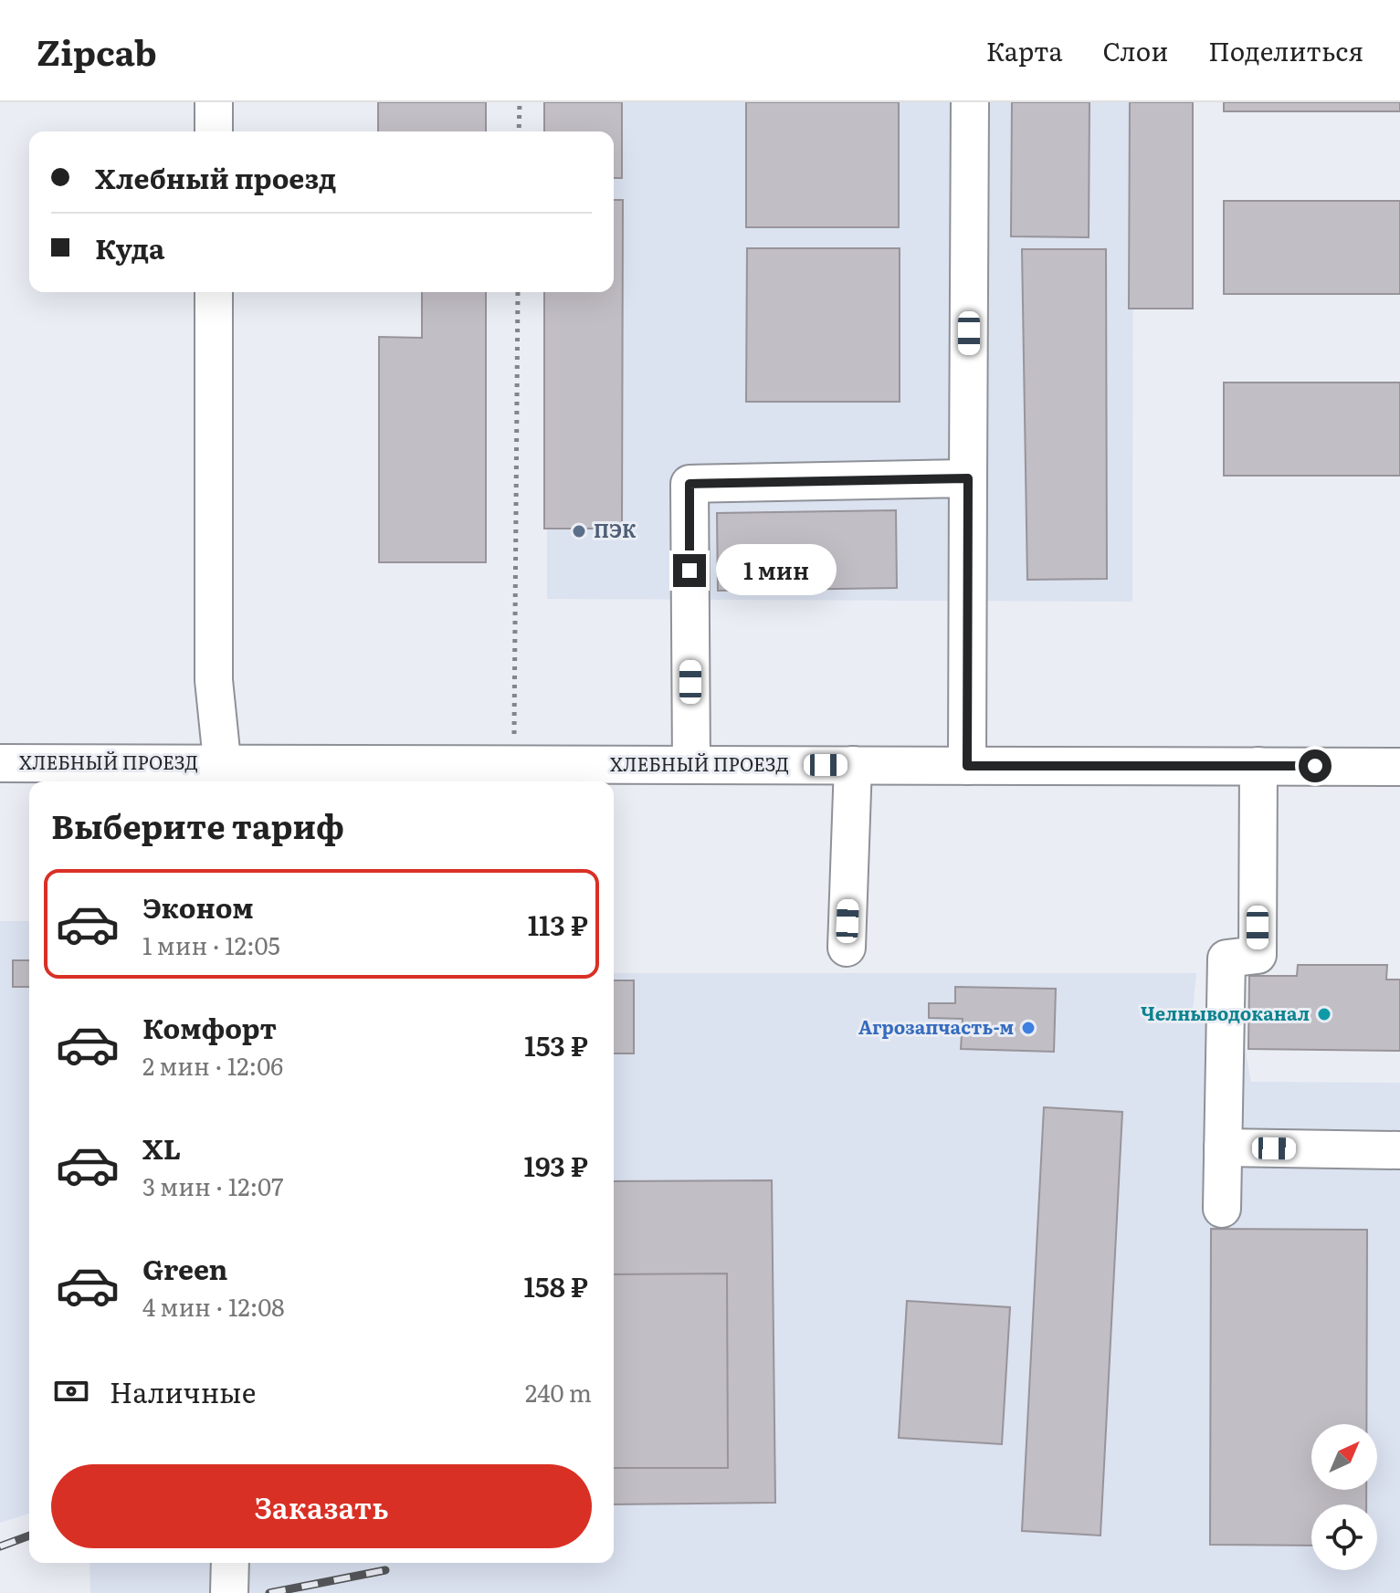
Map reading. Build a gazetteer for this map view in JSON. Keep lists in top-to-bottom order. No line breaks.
{"streets":{"street":["ХЛЕБНЫЙ ПРОЕЗД"]},"places":["ПЭК","Челныводоканал","Агрозапчасть-м"],"north":"top right","page":{"header":"Zipcab","nav":["Карта","Слои","Поделиться"],"banner":["Хлебный проезд","Куда"],"bubble":"1 мин","heading":"Выберите тариф","list":[{"name":"Эконом","note":"1 мин · 12:05","value":"113 ₽"},{"name":"Комфорт","note":"2 мин · 12:06","value":"153 ₽"},{"name":"XL","note":"3 мин · 12:07","value":"193 ₽"},{"name":"Green","note":"4 мин · 12:08","value":"158 ₽"}],"pay":["Наличные","240 m"],"buttons":"Заказать"}}
